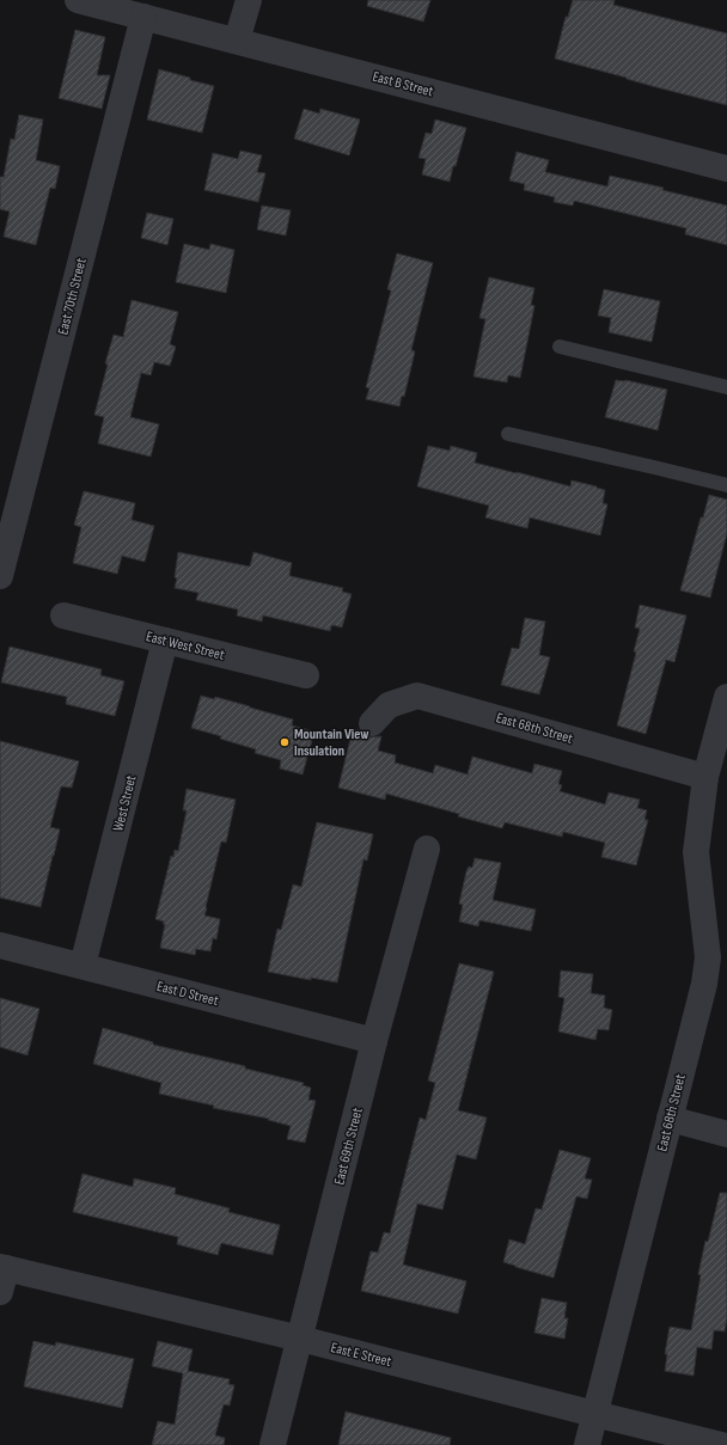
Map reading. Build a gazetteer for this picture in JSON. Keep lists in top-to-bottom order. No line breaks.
{"streets":{"street":["East B Street","East 70th Street","East West Street","East 68th Street","West Street","East D Street","East 69th Street","East E Street"]},"crossings":[["East B Street","East 70th Street"],["East West Street","West Street"],["East 68th Street","East E Street"],["West Street","East D Street"],["East D Street","East 69th Street"],["East 69th Street","East E Street"]],"places":["Mountain View Insulation"]}
